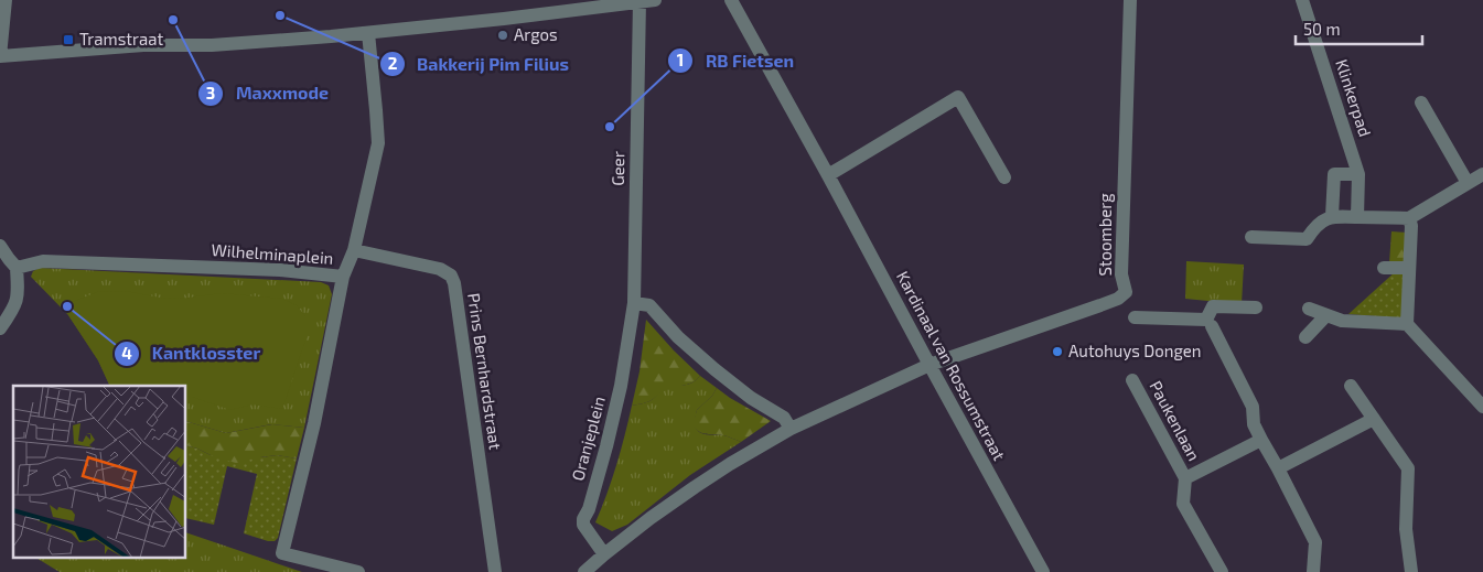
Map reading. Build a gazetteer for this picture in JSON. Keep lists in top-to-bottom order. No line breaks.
{"streets":{"street":["Klinkerpad","Geer","Stoomberg","Wilhelminaplein","Kardinaal van Rossumstraat","Prins Bernhardstraat","Paukenlaan","Oranjeplein"]},"crossings":[["Geer","Oranjeplein"],["Stoomberg","Kardinaal van Rossumstraat"]],"places":{"other":["Bakkerij Pim Filius","Maxxmode","Argos","RB Fietsen","Kantklosster","Autohuys Dongen"],"transit":["Tramstraat"]},"scale_bar":"50 m"}
